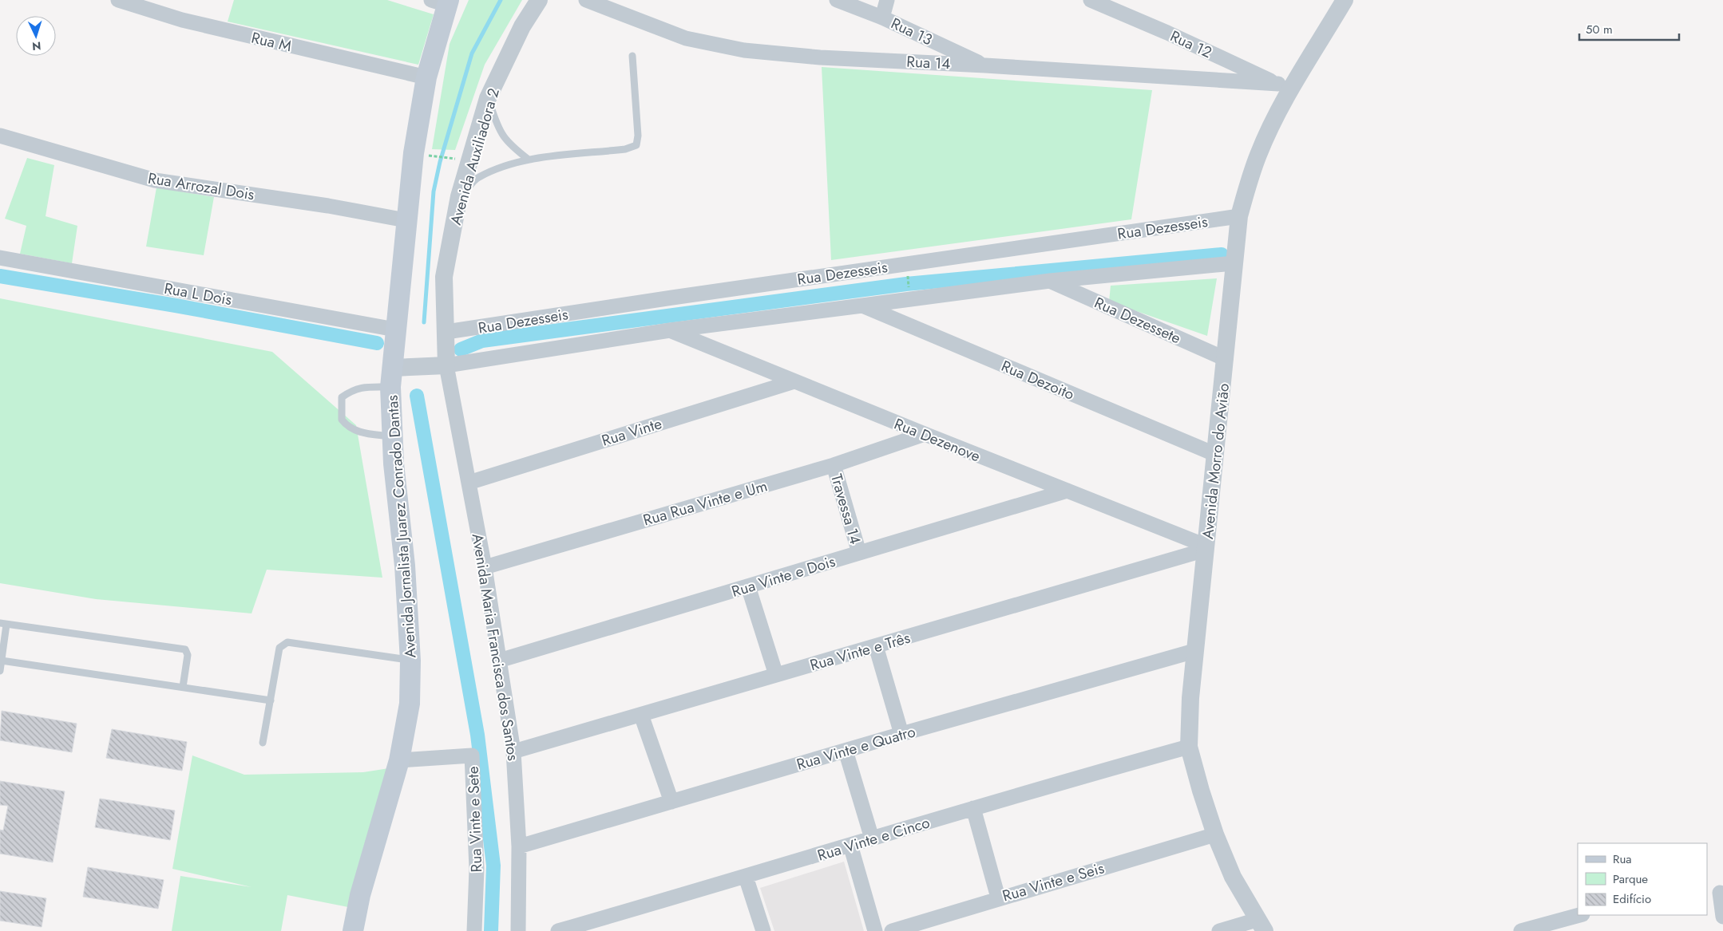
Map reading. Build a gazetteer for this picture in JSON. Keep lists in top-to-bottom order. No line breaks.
{"streets":{"main road":["Avenida Jornalista Juarez Conrado Dantas"],"street":["Rua 13","Rua M","Rua 12","Rua 14","Avenida Auxiliadora 2","Rua Arrozal Dois","Rua Dezesseis","Rua L Dois","Rua Dezessete","Rua Dezoito","Rua Vinte","Rua Dezenove","Avenida Morro do Avião","Rua Rua Vinte e Um","Travessa 14","Rua Vinte e Dois","Avenida Maria Francisca dos Santos","Rua Vinte e Três","Rua Vinte e Quatro","Rua Vinte e Sete","Rua Vinte e Cinco","Rua Vinte e Seis"]},"crossings":[["Rua 13","Rua 14"],["Rua M","Avenida Jornalista Juarez Conrado Dantas"],["Rua 12","Rua 14"],["Rua 12","Avenida Morro do Avião"],["Rua 14","Avenida Morro do Avião"],["Avenida Auxiliadora 2","Rua Dezesseis"],["Avenida Auxiliadora 2","Avenida Maria Francisca dos Santos"],["Rua Arrozal Dois","Avenida Jornalista Juarez Conrado Dantas"],["Rua Dezesseis","Avenida Morro do Avião"],["Rua L Dois","Avenida Jornalista Juarez Conrado Dantas"],["Rua Dezessete","Avenida Morro do Avião"],["Rua Dezoito","Avenida Morro do Avião"],["Rua Vinte","Rua Dezenove"],["Rua Vinte","Avenida Maria Francisca dos Santos"],["Rua Dezenove","Avenida Morro do Avião"],["Rua Dezenove","Rua Rua Vinte e Um"],["Rua Dezenove","Rua Vinte e Dois"],["Rua Dezenove","Rua Vinte e Três"],["Avenida Morro do Avião","Rua Vinte e Três"],["Avenida Morro do Avião","Rua Vinte e Quatro"],["Avenida Morro do Avião","Rua Vinte e Cinco"],["Avenida Morro do Avião","Rua Vinte e Seis"],["Rua Rua Vinte e Um","Travessa 14"],["Rua Rua Vinte e Um","Avenida Maria Francisca dos Santos"],["Travessa 14","Rua Vinte e Dois"],["Avenida Jornalista Juarez Conrado Dantas","Rua Vinte e Sete"],["Rua Vinte e Dois","Avenida Maria Francisca dos Santos"],["Avenida Maria Francisca dos Santos","Rua Vinte e Três"],["Avenida Maria Francisca dos Santos","Rua Vinte e Quatro"]],"legend":["Rua","Parque","Edifício"],"scale_bar":"50 m","north":"bottom"}
